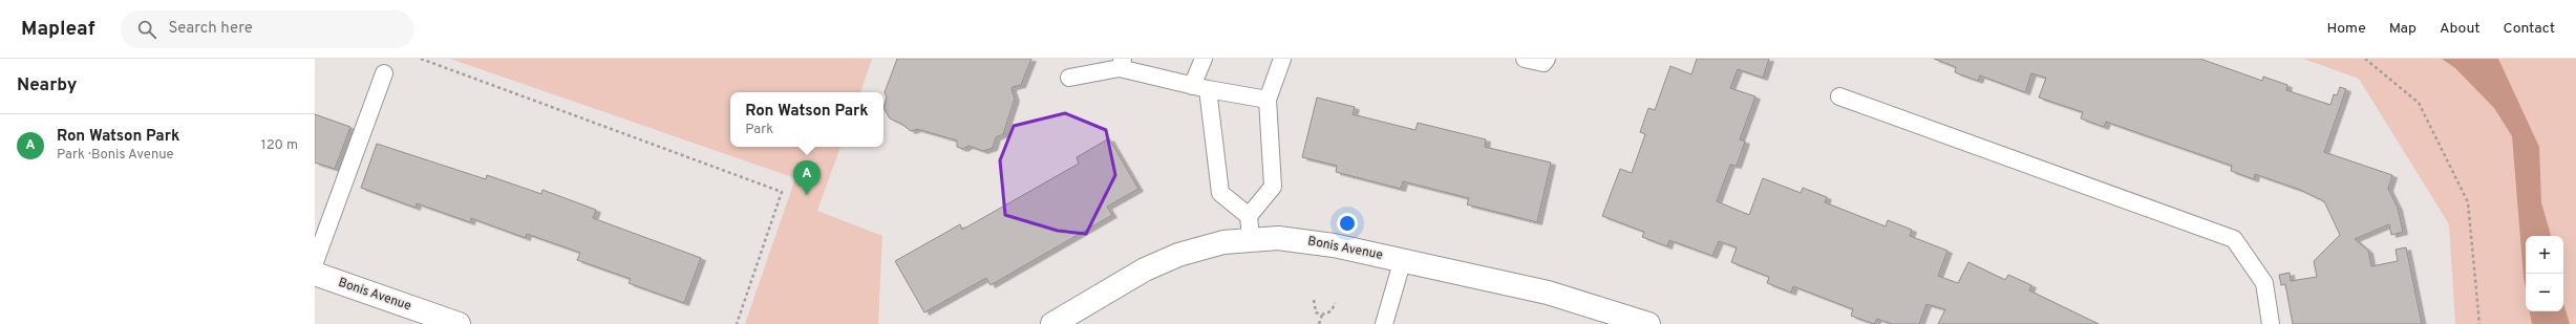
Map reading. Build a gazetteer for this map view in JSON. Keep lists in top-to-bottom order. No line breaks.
{"streets":{"street":["Bonis Avenue"]},"page":{"header":"Mapleaf","search":"Search here","nav":["Home","Map","About","Contact"],"heading":"Nearby","popup":["Ron Watson Park","Park"],"list":[{"mark":"A","name":"Ron Watson Park","note":"Park · Bonis Avenue","value":"120 m"}],"pins":"A","map_buttons":["+","−"]}}
